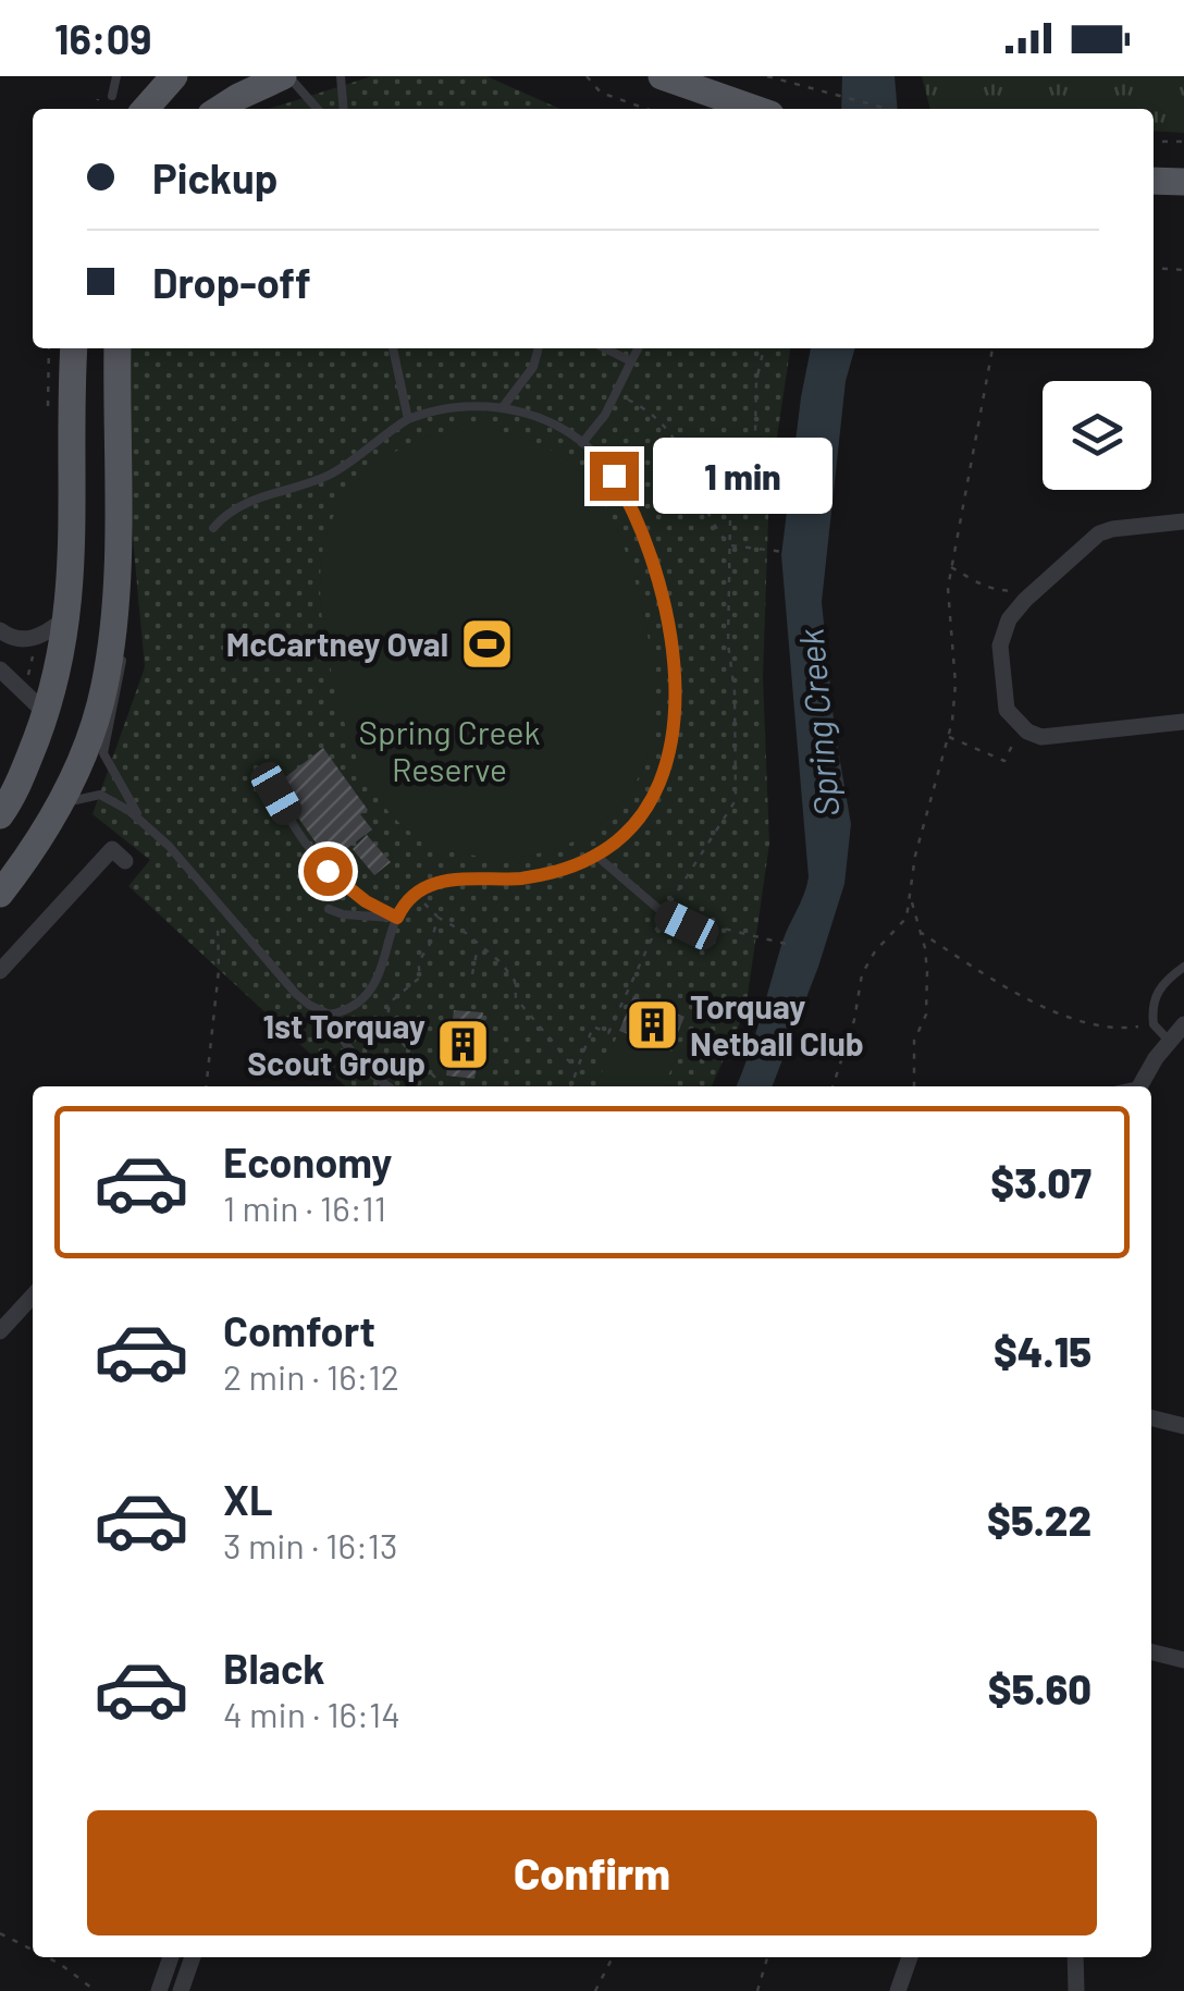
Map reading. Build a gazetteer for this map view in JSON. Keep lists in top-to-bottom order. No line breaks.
{"water":["Spring Creek"],"parks":["Spring Creek Reserve"],"places":{"sports":["McCartney Oval"],"building":["Torquay Netball Club","1st Torquay Scout Group"]},"page":{"status":"16:09","banner":["Pickup","Drop-off"],"bubble":"1 min","list":[{"name":"Economy","note":"1 min · 16:11","value":"$3.07"},{"name":"Comfort","note":"2 min · 16:12","value":"$4.15"},{"name":"XL","note":"3 min · 16:13","value":"$5.22"},{"name":"Black","note":"4 min · 16:14","value":"$5.60"}],"buttons":"Confirm"}}
